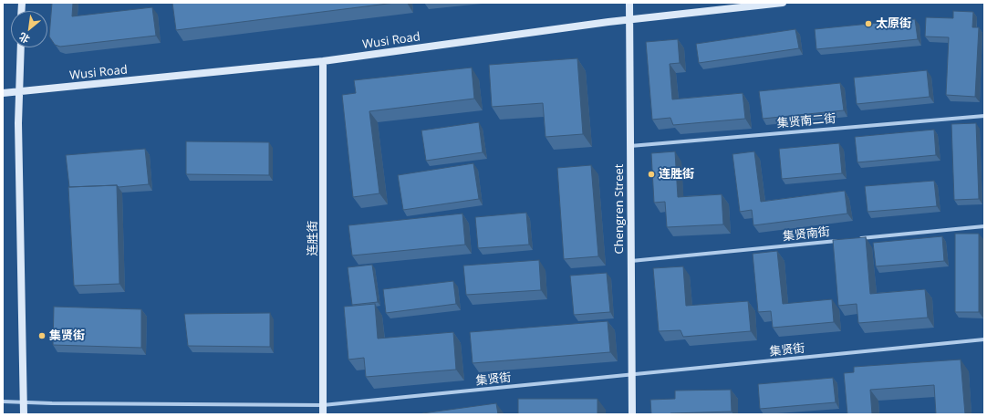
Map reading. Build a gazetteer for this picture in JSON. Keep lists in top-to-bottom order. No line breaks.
{"streets":{"main road":["Wusi Road","Chengren Street","连胜街"],"street":["集贤南二街","集贤南街","集贤街"]},"crossings":[["Wusi Road","Chengren Street"],["Wusi Road","连胜街"],["集贤南二街","Chengren Street"],["Chengren Street","集贤南街"],["Chengren Street","集贤街"],["连胜街","集贤街"]],"places":["太原街","连胜街","集贤街"],"north":"bottom left"}
